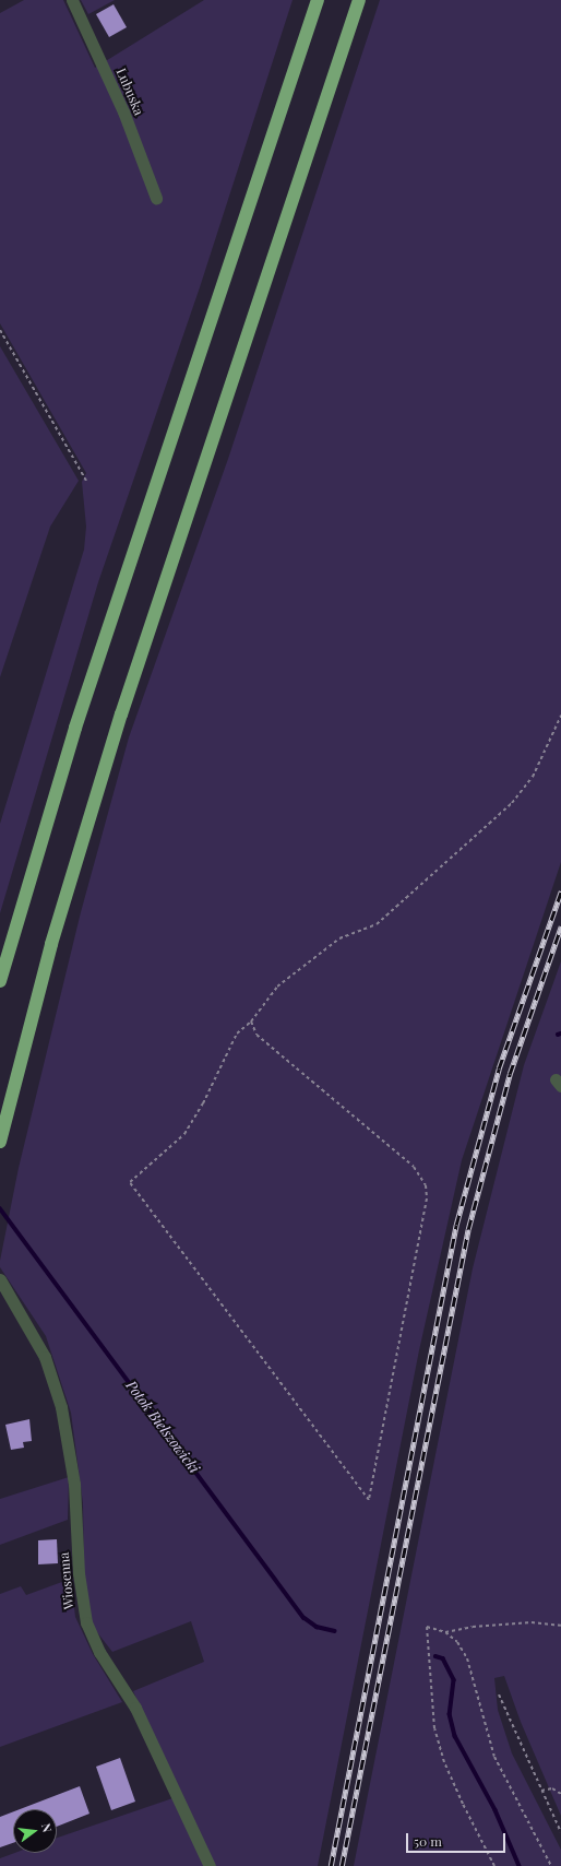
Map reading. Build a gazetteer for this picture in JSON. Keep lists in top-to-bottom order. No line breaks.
{"streets":{"street":["Lubuska","Wiosenna"]},"water":["Potok Bielszowicki"],"scale_bar":"50 m","north":"right"}
